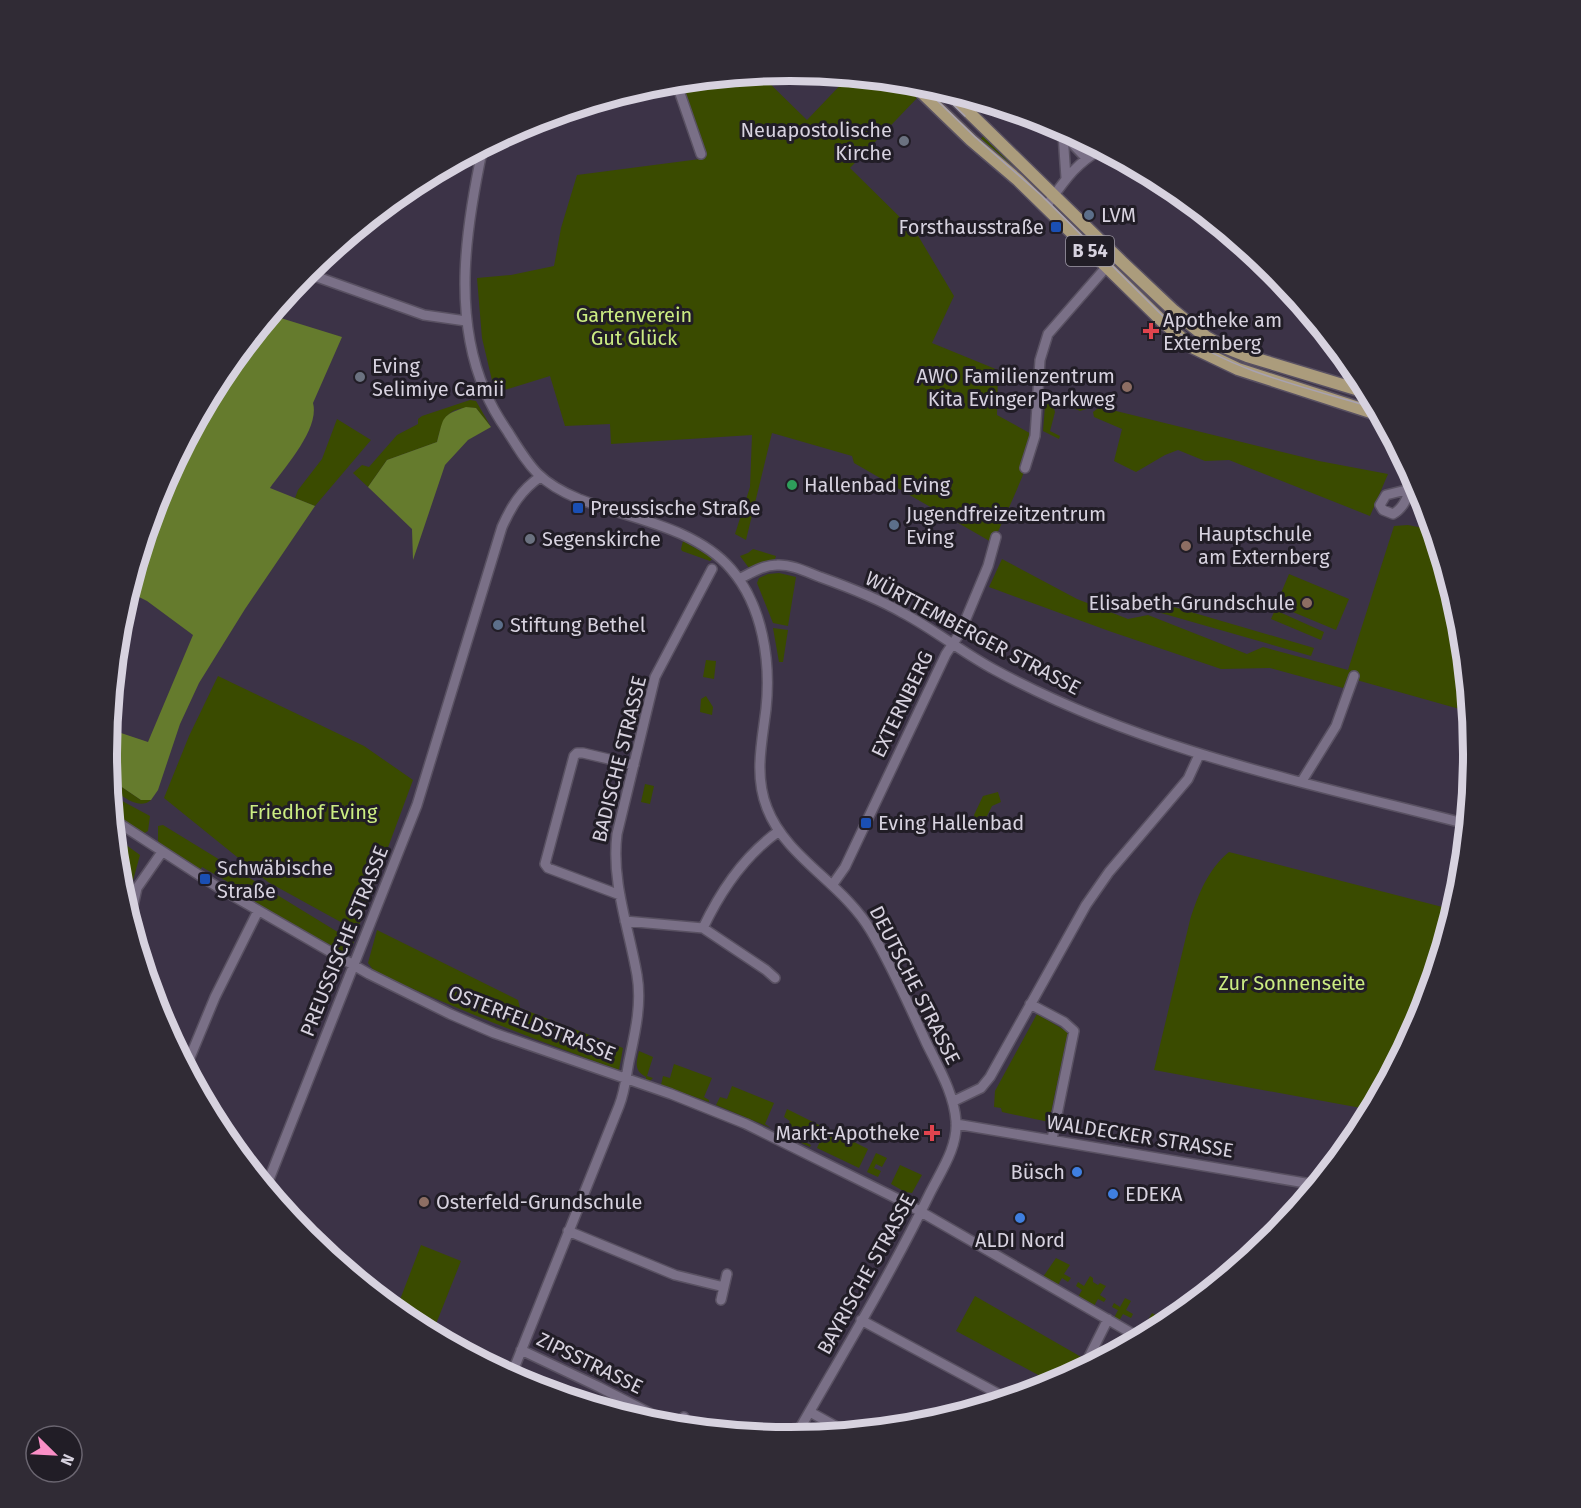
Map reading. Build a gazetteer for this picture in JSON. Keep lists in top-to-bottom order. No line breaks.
{"streets":{"main road":["B 54"],"street":["WÜRTTEMBERGER STRASSE","EXTERNBERG","BADISCHE STRASSE","PREUSSISCHE STRASSE","DEUTSCHE STRASSE","OSTERFELDSTRASSE","WALDECKER STRASSE","BAYRISCHE STRASSE","ZIPSSTRASSE"]},"crossings":[["WÜRTTEMBERGER STRASSE","EXTERNBERG"],["WÜRTTEMBERGER STRASSE","DEUTSCHE STRASSE"],["EXTERNBERG","DEUTSCHE STRASSE"],["BADISCHE STRASSE","OSTERFELDSTRASSE"],["BADISCHE STRASSE","ZIPSSTRASSE"],["PREUSSISCHE STRASSE","DEUTSCHE STRASSE"],["PREUSSISCHE STRASSE","OSTERFELDSTRASSE"],["DEUTSCHE STRASSE","WALDECKER STRASSE"],["DEUTSCHE STRASSE","BAYRISCHE STRASSE"],["OSTERFELDSTRASSE","BAYRISCHE STRASSE"],["WALDECKER STRASSE","BAYRISCHE STRASSE"]],"parks":["Gartenverein Gut Glück","Friedhof Eving","Zur Sonnenseite"],"places":{"other":["Neuapostolische Kirche","LVM","Eving Selimiye Camii","AWO Familienzentrum Kita Evinger Parkweg","Hallenbad Eving","Jugendfreizeitzentrum Eving","Segenskirche","Hauptschule am Externberg","Elisabeth-Grundschule","Stiftung Bethel","Büsch","EDEKA","Osterfeld-Grundschule","ALDI Nord"],"transit":["Forsthausstraße","Preussische Straße","Eving Hallenbad","Schwäbische Straße"],"health":["Apotheke am Externberg","Markt-Apotheke"]},"north":"bottom right"}
